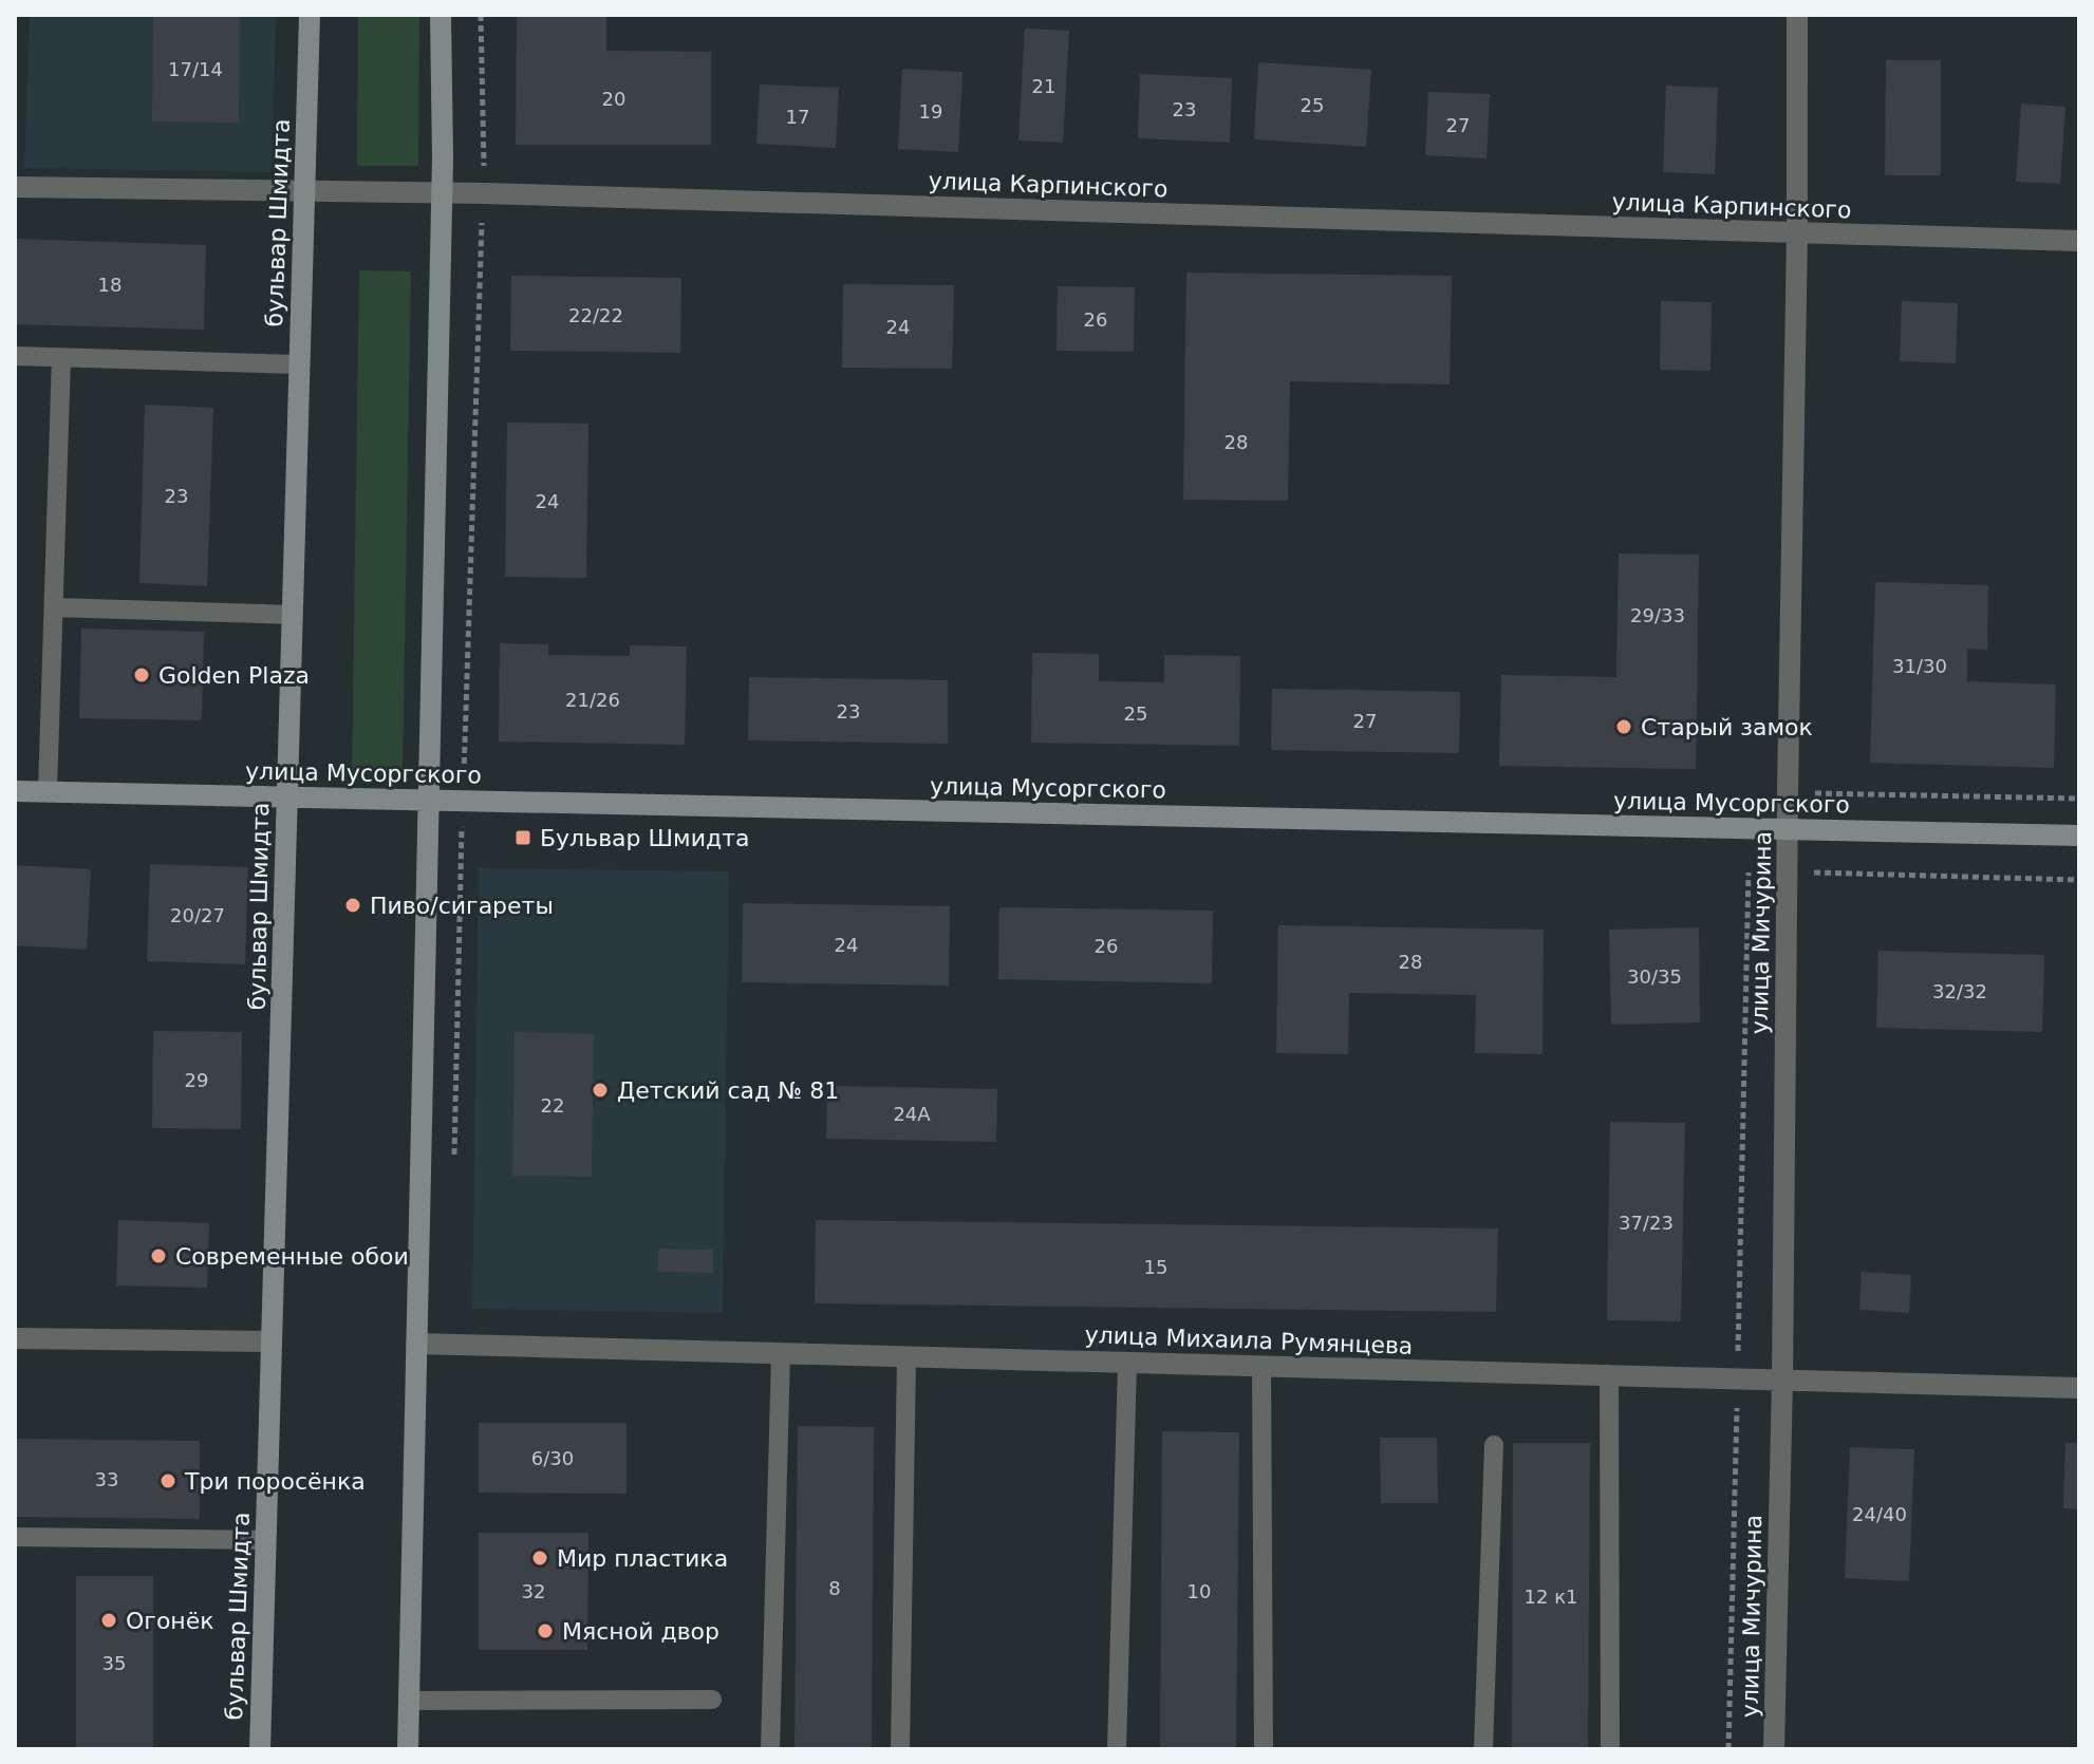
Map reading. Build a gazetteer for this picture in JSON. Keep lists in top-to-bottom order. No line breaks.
{"streets":{"street":["улица Карпинского","бульвар Шмидта","улица Мусоргского","улица Мичурина","улица Михаила Румянцева"]},"crossings":[["улица Карпинского","бульвар Шмидта"],["улица Карпинского","улица Мичурина"],["бульвар Шмидта","улица Мусоргского"],["улица Мусоргского","улица Мичурина"],["улица Мичурина","улица Михаила Румянцева"]],"places":{"other":["Golden Plaza","Старый замок","Пиво/сигареты","Детский сад № 81","Современные обои","Три поросёнка","Мир пластика","Огонёк","Мясной двор"],"transit":["Бульвар Шмидта"]},"house_numbers":["17/14","21","20","25","23","19","17","27","18","22/22","26","24","28","23","24","29/33","31/30","21/26","23","25","27","20/27","24","26","28","30/35","32/32","29","22","24А","37/23","15","6/30","33","24/40","8","32","10","12 к1","35"]}
